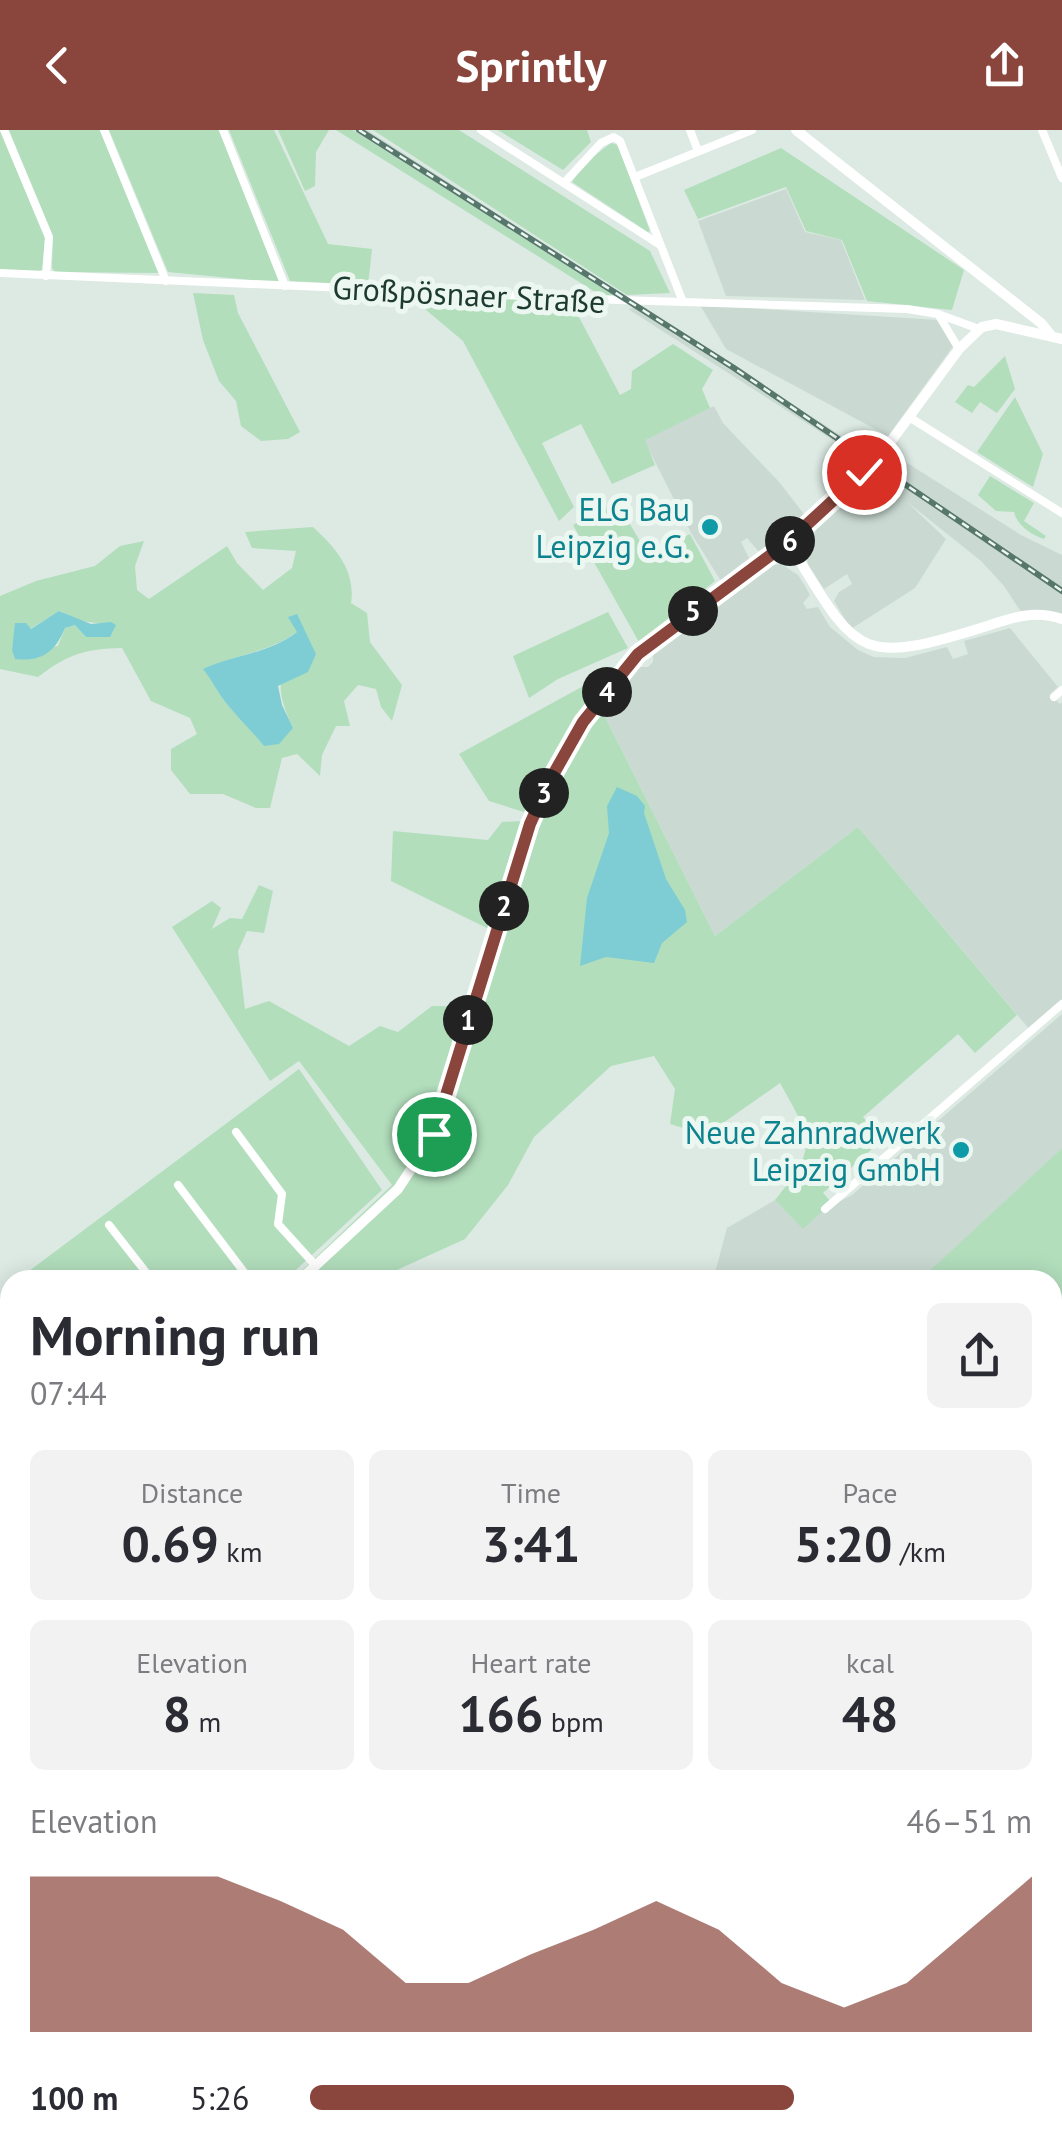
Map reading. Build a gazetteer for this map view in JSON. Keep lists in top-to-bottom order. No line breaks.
{"streets":{"street":["Großpösnaer Straße"]},"places":["ELG Bau Leipzig e.G.","Neue Zahnradwerk Leipzig GmbH"],"page":{"header":"Sprintly","pins":["6","5","4","3","2","1"],"heading":["Morning run","07:44"],"stats":[["Distance","0.69 km"],["Time","3:41"],["Pace","5:20 /km"],["Elevation","8 m"],["Heart rate","166 bpm"],["kcal","48"]],"chart":["Elevation","46–51 m"],"list":[{"name":"100 m","note":"5:26"}]}}
